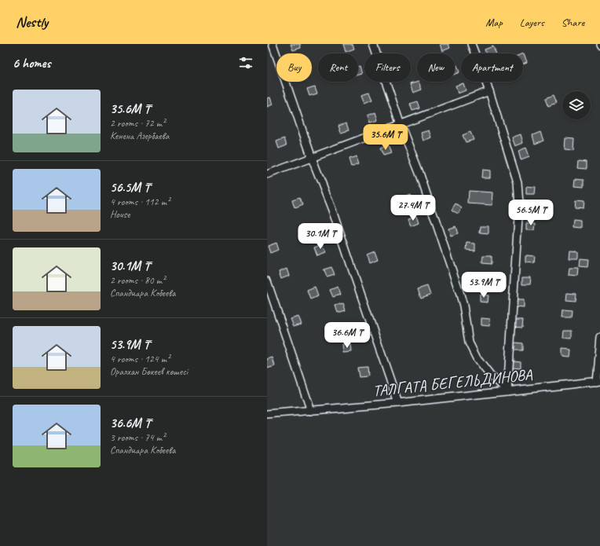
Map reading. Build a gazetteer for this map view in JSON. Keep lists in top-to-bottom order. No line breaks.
{"streets":{"street":["ТАЛГАТА БЕГЕЛЬДИНОВА"]},"page":{"header":"Nestly","nav":["Map","Layers","Share"],"heading":"6 homes","chip":["Buy","Rent","Filters","New","Apartment"],"list":[{"name":"35.6M ₸","note":"2 rooms · 72 m² · Кенена Азербаева"},{"name":"56.5M ₸","note":"4 rooms · 112 m² · House"},{"name":"30.1M ₸","note":"2 rooms · 80 m² · Спандиара Кобеева"},{"name":"53.9M ₸","note":"4 rooms · 124 m² · Оралхан Бөкеев көшесі"},{"name":"36.6M ₸","note":"3 rooms · 74 m² · Спандиара Кобеева"}],"price":["35.6M ₸","27.4M ₸","56.5M ₸","30.1M ₸","53.9M ₸","36.6M ₸"]}}
